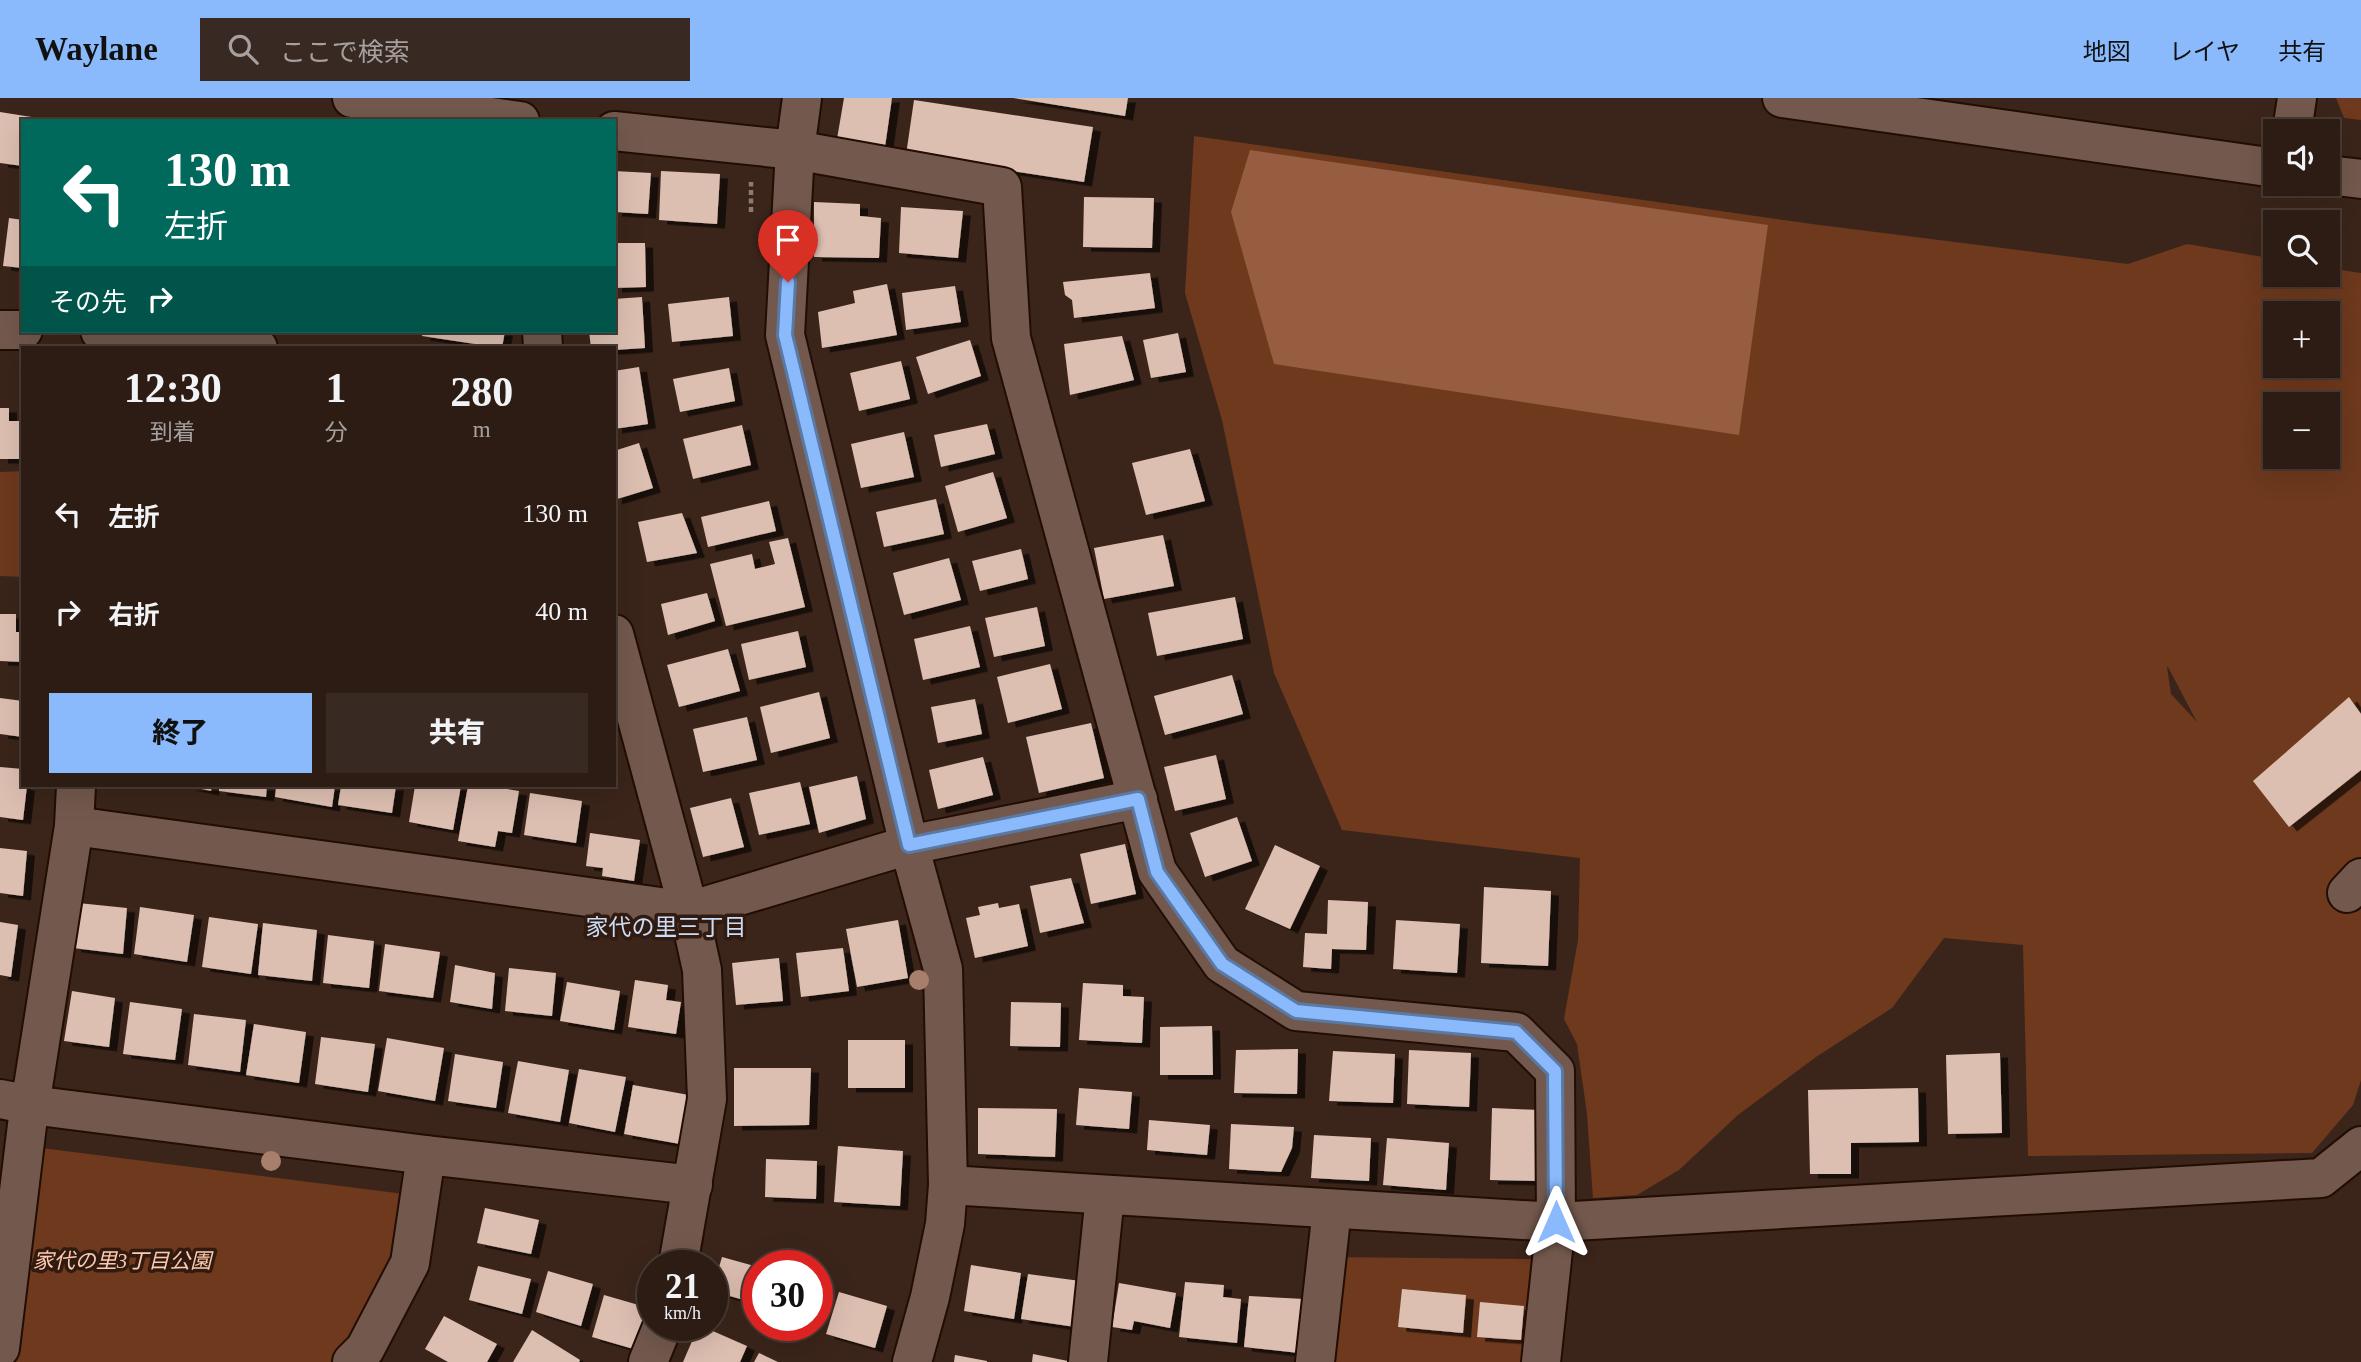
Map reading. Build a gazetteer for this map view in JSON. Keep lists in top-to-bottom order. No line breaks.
{"districts":["家代の里三丁目"],"parks":["家代の里3丁目公園"],"page":{"header":"Waylane","search":"ここで検索","nav":["地図","レイヤ","共有"],"map_buttons":["+","−"],"turn":["130 m","左折"],"then":"その先","eta":["12:30","到着","1","分","280","m"],"list":[{"name":"左折","value":"130 m"},{"name":"右折","value":"40 m"}],"buttons":["終了","共有"],"speed":"21 km/h","limit":"30"}}
